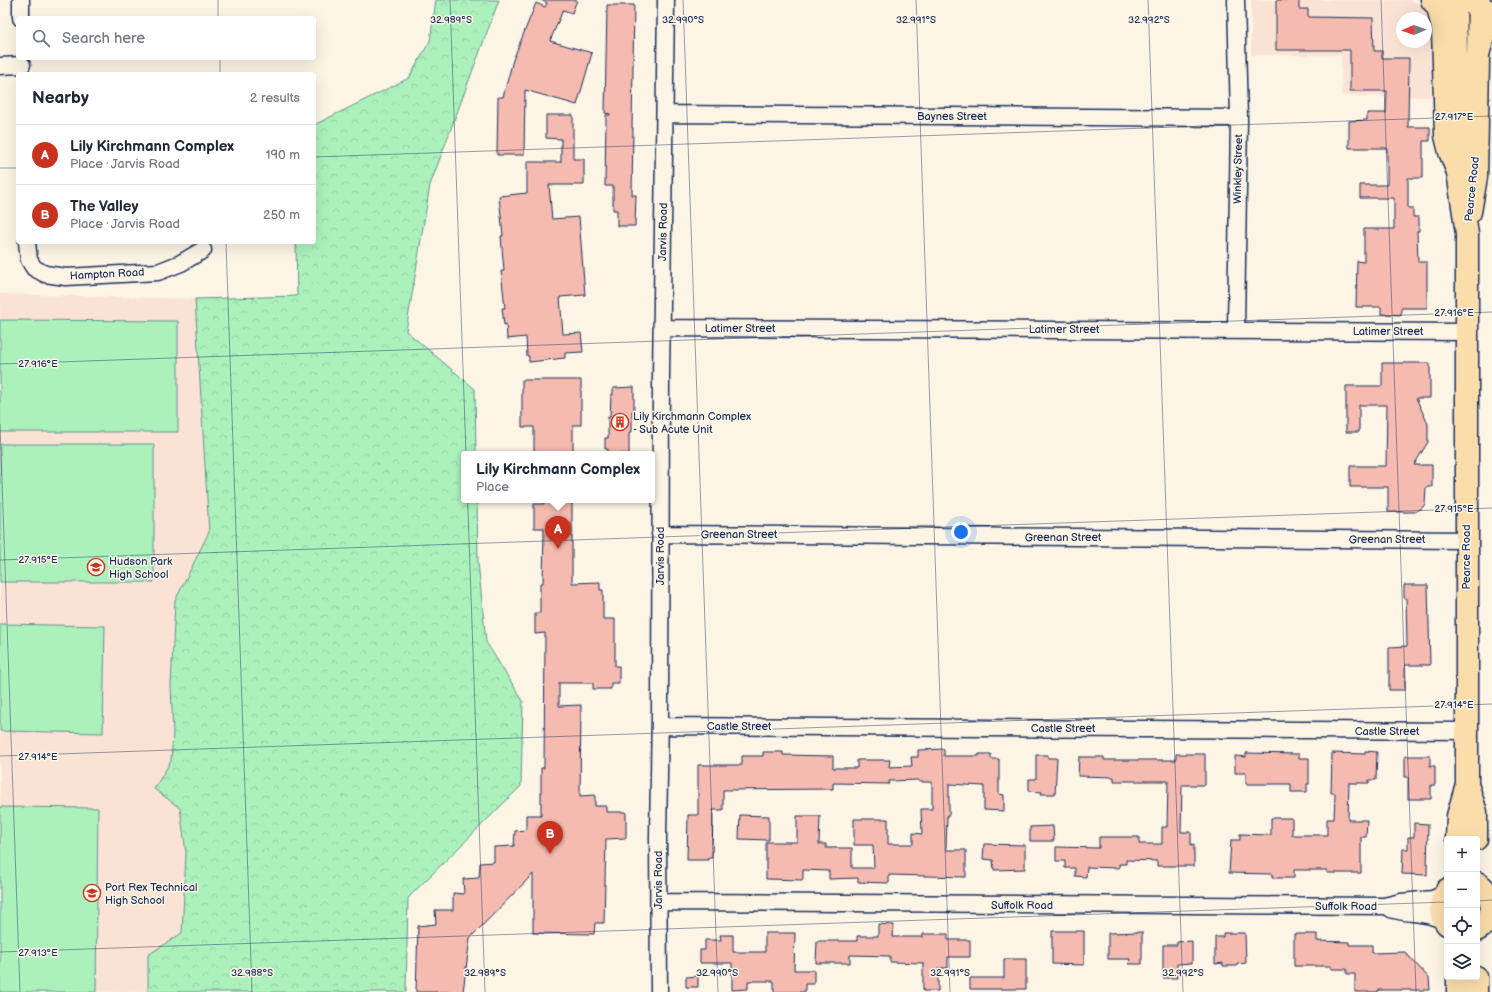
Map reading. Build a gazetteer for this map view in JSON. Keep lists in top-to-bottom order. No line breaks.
{"streets":{"main road":["Pearce Road"],"street":["Baynes Street","Winkley Street","Jarvis Road","Hampton Road","Latimer Street","Greenan Street","Castle Street","Suffolk Road"]},"crossings":[["Baynes Street","Winkley Street"],["Baynes Street","Jarvis Road"],["Winkley Street","Latimer Street"],["Pearce Road","Latimer Street"],["Pearce Road","Greenan Street"],["Pearce Road","Castle Street"],["Jarvis Road","Latimer Street"],["Jarvis Road","Greenan Street"],["Jarvis Road","Castle Street"],["Jarvis Road","Suffolk Road"]],"places":{"building":["Lily Kirchmann Complex - Sub Acute Unit"],"school or university":["Hudson Park High School","Port Rex Technical High School"]},"north":"left","page":{"search":"Search here","heading":["Nearby","2 results"],"list":[{"mark":"A","name":"Lily Kirchmann Complex","note":"Place · Jarvis Road","value":"190 m"},{"mark":"B","name":"The Valley","note":"Place · Jarvis Road","value":"250 m"}],"popup":["Lily Kirchmann Complex","Place"],"pins":["A","B"],"map_buttons":["+","−"]},"coordinates":["32.989°S","32.990°S","32.991°S","32.992°S","27.917°E","27.916°E","27.915°E","27.914°E","27.913°E","32.988°S"]}
